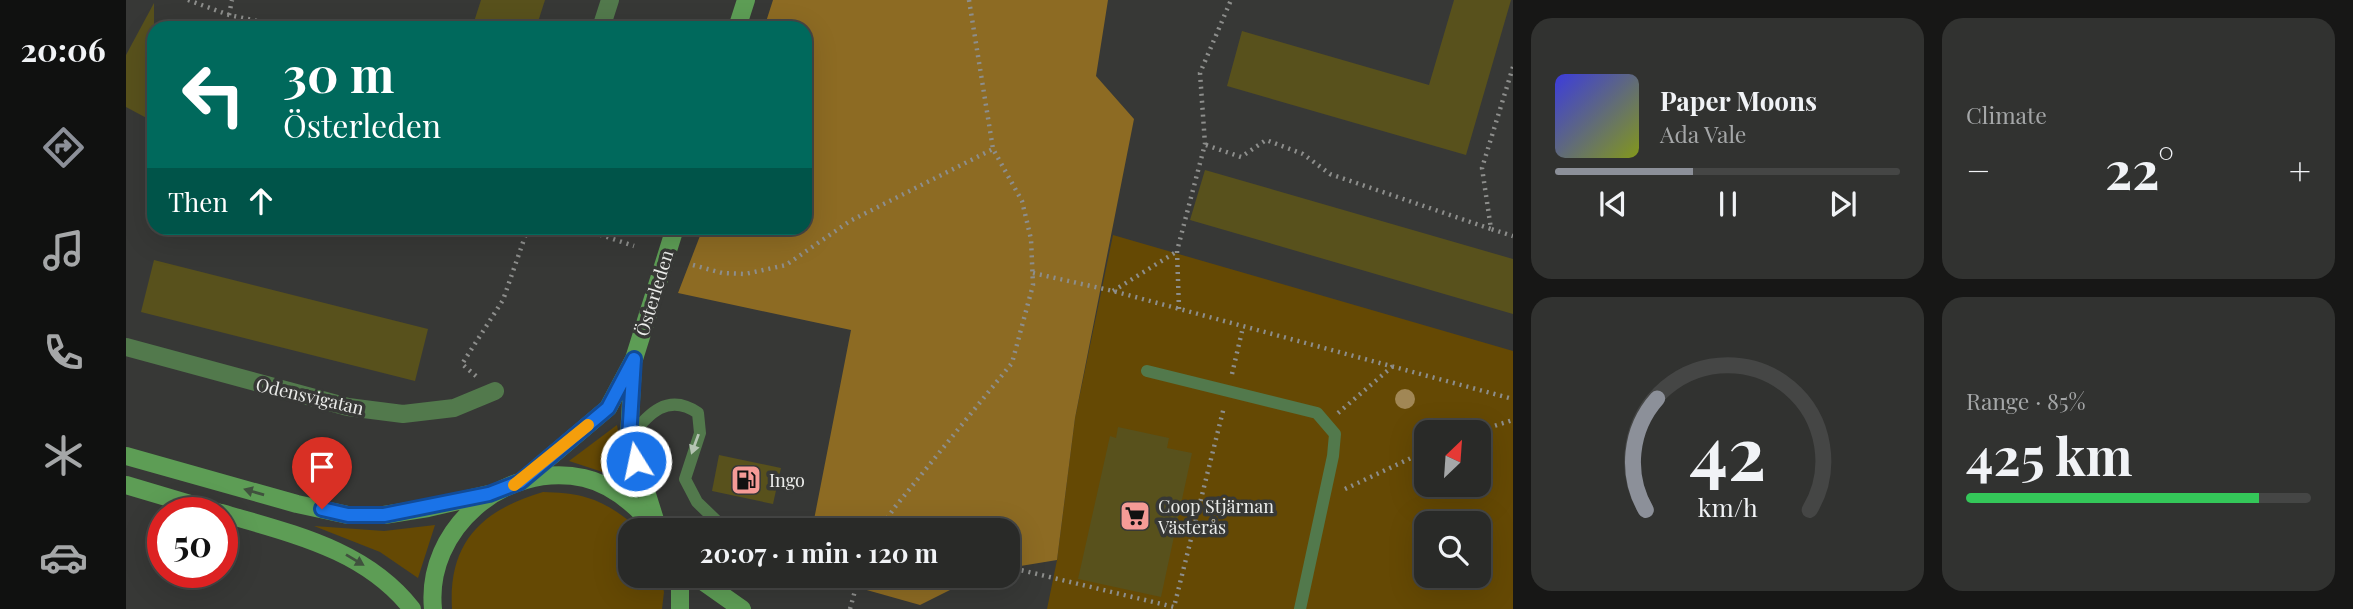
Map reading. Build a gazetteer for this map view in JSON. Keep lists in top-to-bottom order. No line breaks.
{"streets":{"main road":["Österleden"],"street":["Odensvigatan"]},"places":{"fuel station":["Ingo"],"supermarket":["Coop Stjärnan Västerås"]},"north":"top right","page":{"tabs":"20:06","tile":["Climate",["Range · 85%","425 km"]],"turn":["30 m","Österleden"],"song":["Paper Moons","Ada Vale"],"heat":["−","22°","+"],"then":"Then","limit":"50","trip":"20:07 · 1 min · 120 m","gauge":["42","km/h"]}}
